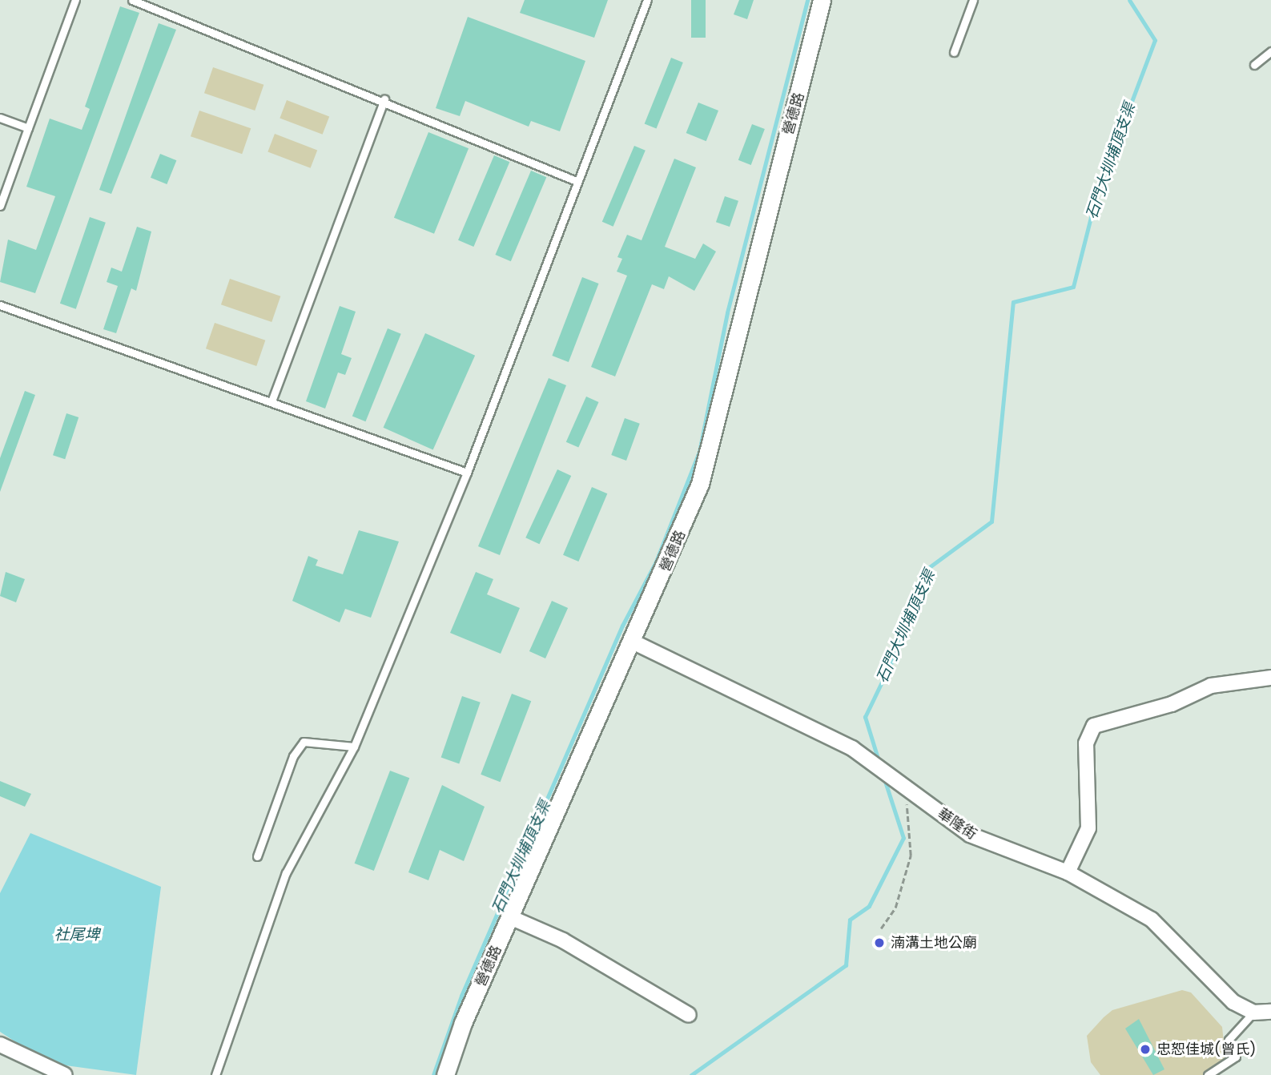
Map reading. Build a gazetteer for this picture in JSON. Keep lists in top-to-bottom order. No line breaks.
{"streets":{"street":["營德路","華隆街"]},"crossings":[["營德路","華隆街"]],"water":["石門大圳埔頂支渠","社尾埤"],"places":["湳溝土地公廟","忠恕佳城(曾氏)"]}
